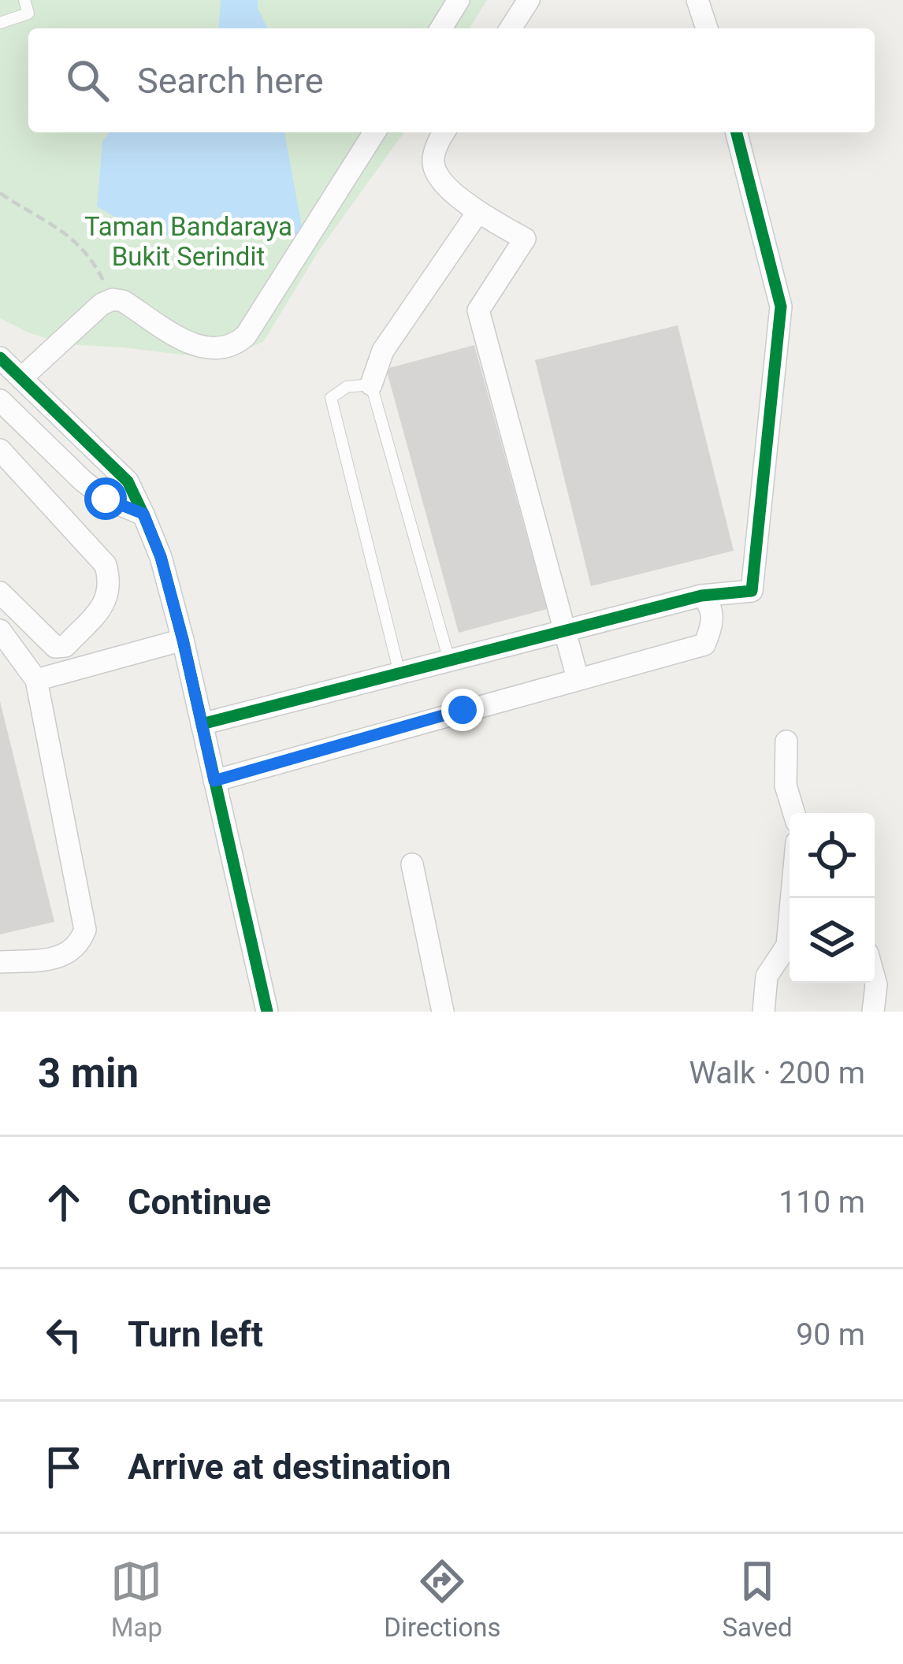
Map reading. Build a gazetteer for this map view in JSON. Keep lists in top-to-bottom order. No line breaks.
{"parks":["Taman Bandaraya Bukit Serindit"],"page":{"search":"Search here","heading":["3 min","Walk · 200 m"],"list":[["Continue","110 m"],["Turn left","90 m"],"Arrive at destination"],"nav":["Map","Directions","Saved"]}}
